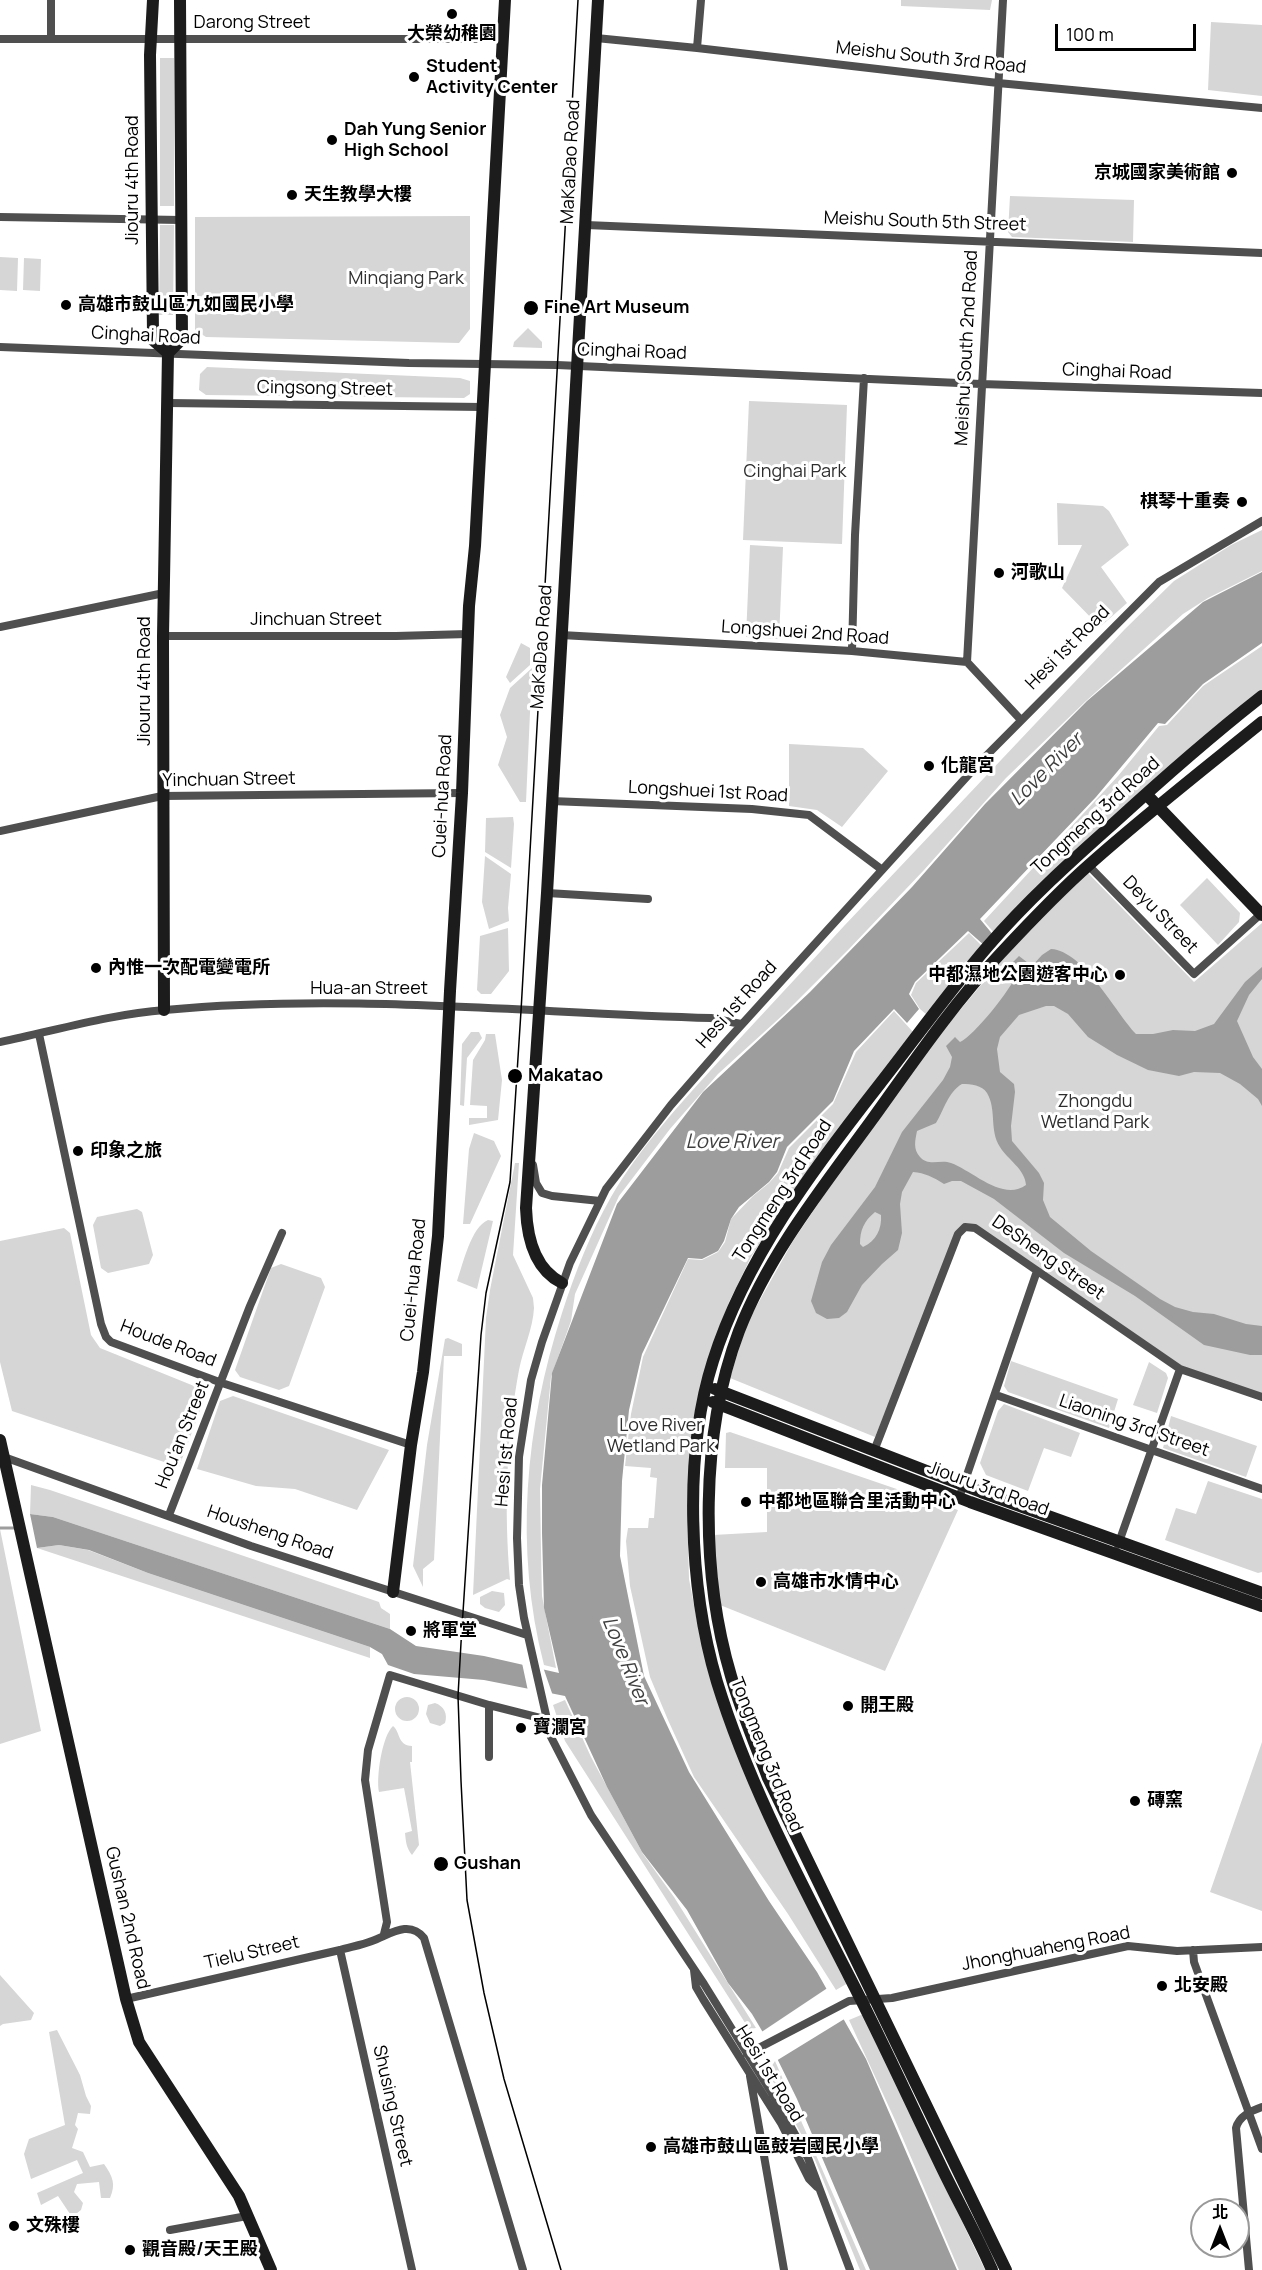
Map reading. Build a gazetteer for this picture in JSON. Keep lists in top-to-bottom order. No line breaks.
{"streets":{"street":["Darong Street","Meishu South 3rd Road","MaKaDao Road","Jiouru 4th Road","Meishu South 5th Street","Cinghai Road","Meishu South 2nd Road","Cingsong Street","Jinchuan Street","Longshuei 2nd Road","Hesi 1st Road","Yinchuan Street","Longshuei 1st Road","Cuei-hua Road","Tongmeng 3rd Road","Deyu Street","Hua-an Street","DeSheng Street","Houde Road","Liaoning 3rd Street","Hou'an Street","Jiouru 3rd Road","Housheng Road","Gushan 2nd Road","Jhonghuaheng Road","Tielu Street","Shusing Street"]},"crossings":[["Darong Street","Jiouru 4th Road"],["Darong Street","Cuei-hua Road"],["Meishu South 3rd Road","MaKaDao Road"],["Meishu South 3rd Road","Meishu South 2nd Road"],["MaKaDao Road","Meishu South 5th Street"],["MaKaDao Road","Cinghai Road"],["MaKaDao Road","Longshuei 2nd Road"],["MaKaDao Road","Hesi 1st Road"],["MaKaDao Road","Longshuei 1st Road"],["MaKaDao Road","Hua-an Street"],["Jiouru 4th Road","Cinghai Road"],["Jiouru 4th Road","Cingsong Street"],["Jiouru 4th Road","Jinchuan Street"],["Jiouru 4th Road","Yinchuan Street"],["Jiouru 4th Road","Hua-an Street"],["Meishu South 5th Street","Meishu South 2nd Road"],["Cinghai Road","Meishu South 2nd Road"],["Cinghai Road","Cuei-hua Road"],["Meishu South 2nd Road","Longshuei 2nd Road"],["Cingsong Street","Cuei-hua Road"],["Jinchuan Street","Cuei-hua Road"],["Hesi 1st Road","Longshuei 1st Road"],["Hesi 1st Road","Hua-an Street"],["Hesi 1st Road","Housheng Road"],["Yinchuan Street","Cuei-hua Road"],["Cuei-hua Road","Hua-an Street"],["Cuei-hua Road","Houde Road"],["Cuei-hua Road","Housheng Road"],["Tongmeng 3rd Road","Deyu Street"],["Tongmeng 3rd Road","Jiouru 3rd Road"],["Tongmeng 3rd Road","Jhonghuaheng Road"],["Hua-an Street","Houde Road"],["DeSheng Street","Jiouru 3rd Road"],["Houde Road","Hou'an Street"],["Hou'an Street","Housheng Road"],["Housheng Road","Gushan 2nd Road"],["Gushan 2nd Road","Tielu Street"],["Tielu Street","Shusing Street"]],"water":["Love River"],"parks":["Minqiang Park","Cinghai Park","Zhongdu Wetland Park","Love River Wetland Park"],"places":["大榮幼稚園","Student Activity Center","Dah Yung Senior High School","京城國家美術館","天生教學大樓","高雄市鼓山區九如國民小學","Fine Art Museum","棋琴十重奏","河歌山","化龍宮","內惟一次配電變電所","中都濕地公園遊客中心","Makatao","印象之旅","中都地區聯合里活動中心","高雄市水情中心","將軍堂","開王殿","寶瀾宮","磚窯","Gushan","北安殿","高雄市鼓山區鼓岩國民小學","文殊樓","觀音殿/天王殿"],"scale_bar":"100 m","north":"top"}
